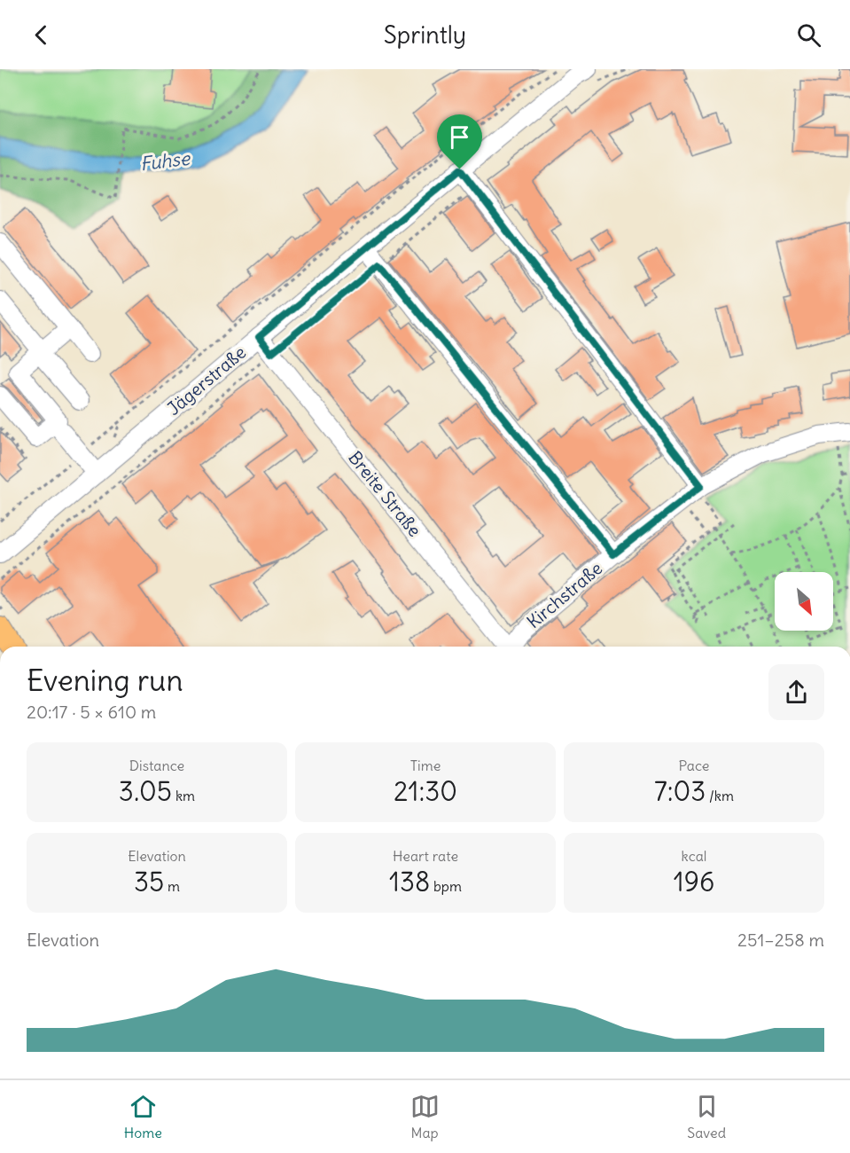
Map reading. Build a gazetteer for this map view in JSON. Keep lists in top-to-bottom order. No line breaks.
{"streets":{"street":["Jägerstraße","Breite Straße","Kirchstraße"]},"crossings":[["Jägerstraße","Breite Straße"]],"water":["Fuhse"],"north":"bottom right","page":{"header":"Sprintly","heading":["Evening run","20:17 · 5 × 610 m"],"stats":[["Distance","3.05 km"],["Time","21:30"],["Pace","7:03 /km"],["Elevation","35 m"],["Heart rate","138 bpm"],["kcal","196"]],"chart":["Elevation","251–258 m"],"tabs":["Home","Map","Saved"]}}
